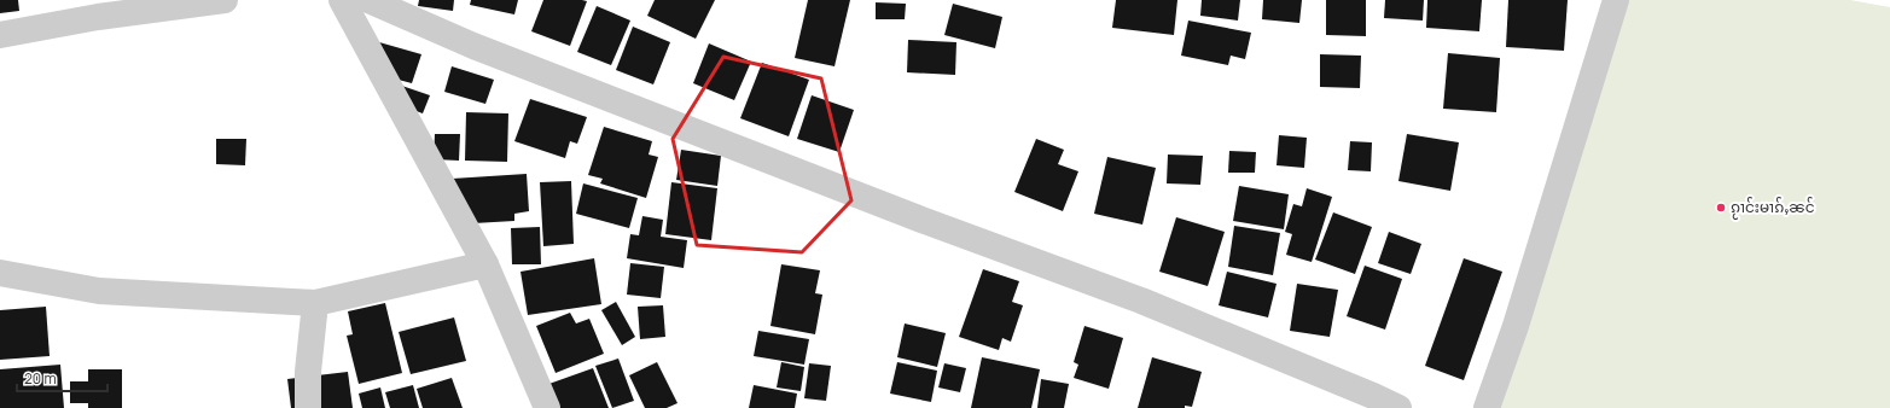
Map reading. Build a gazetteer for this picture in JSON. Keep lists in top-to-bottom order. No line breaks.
{"places":["ၵႂၢင်းမၢၵ်ႇၼင်"],"scale_bar":"20 m"}
